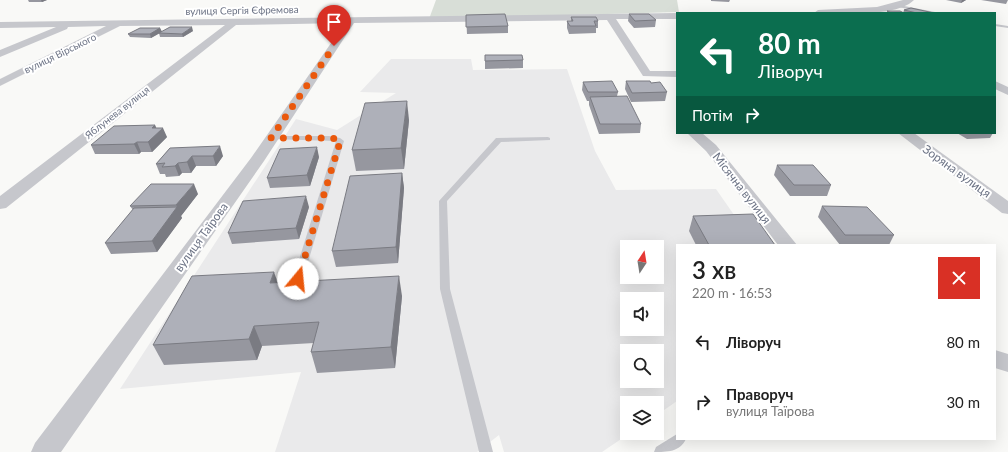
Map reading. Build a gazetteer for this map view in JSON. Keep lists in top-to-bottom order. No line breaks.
{"streets":{"street":["вулиця Сергія Єфремова","вулиця Вірського","Яблунева вулиця","Зоряна вулиця","Місячна вулиця","вулиця Таїрова"]},"crossings":[["вулиця Сергія Єфремова","вулиця Вірського"],["вулиця Сергія Єфремова","Яблунева вулиця"],["вулиця Сергія Єфремова","вулиця Таїрова"]],"north":"top","page":{"turn":["80 m","Ліворуч"],"then":"Потім","heading":["3 хв","220 m · 16:53"],"list":[{"name":"Ліворуч","value":"80 m"},{"name":"Праворуч","note":"вулиця Таїрова","value":"30 m"}]}}
